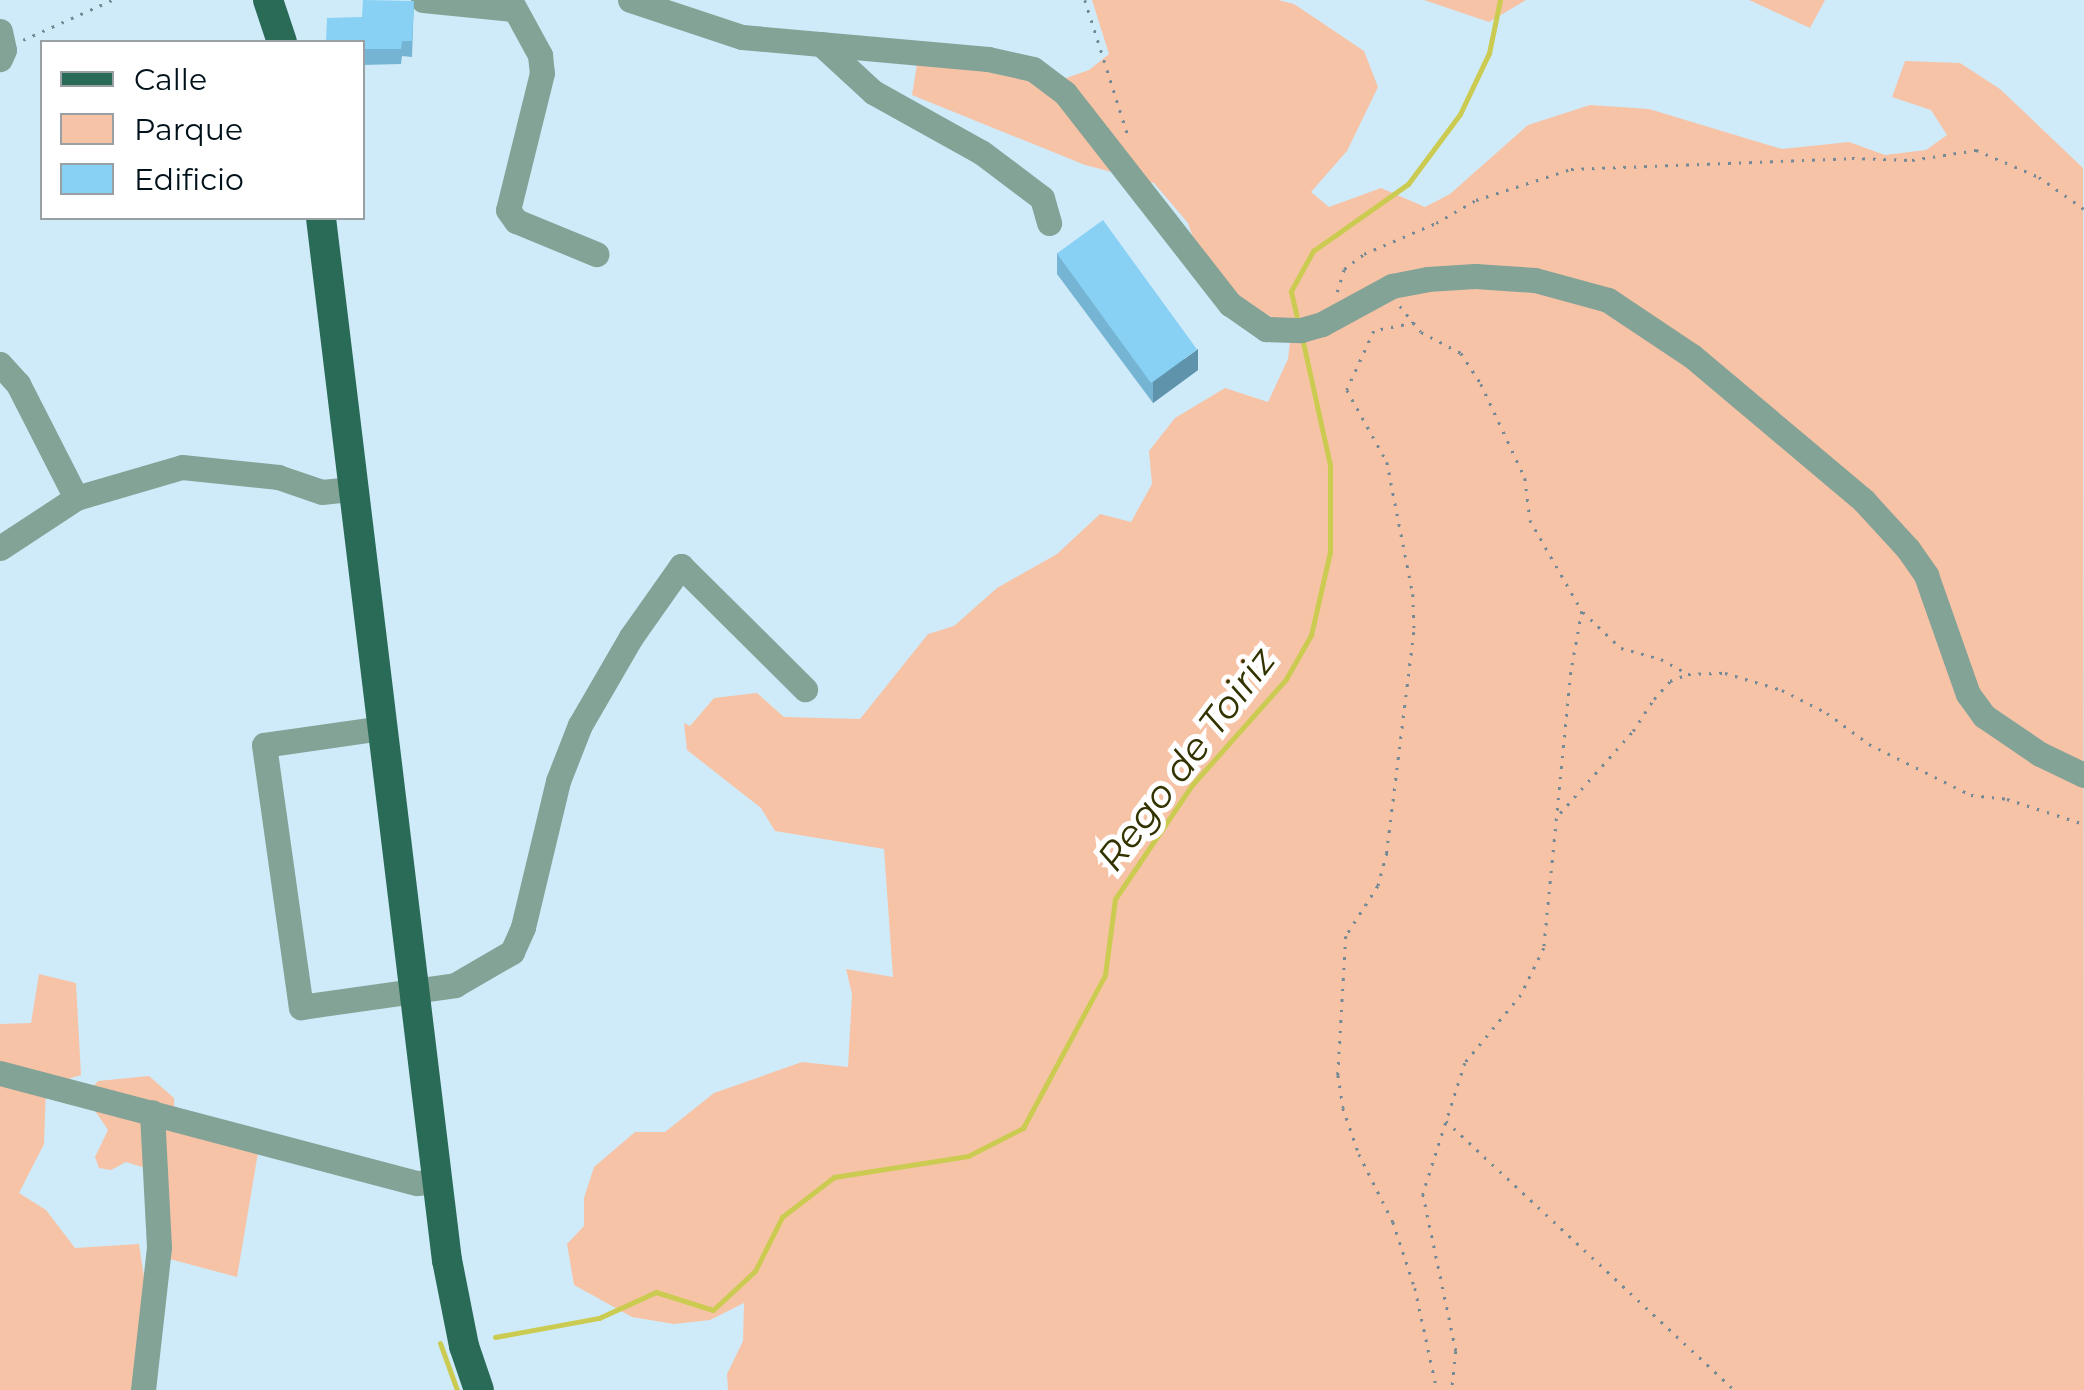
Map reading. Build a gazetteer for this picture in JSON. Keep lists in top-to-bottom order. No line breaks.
{"water":["Rego de Toiriz"],"legend":["Calle","Parque","Edificio"]}
